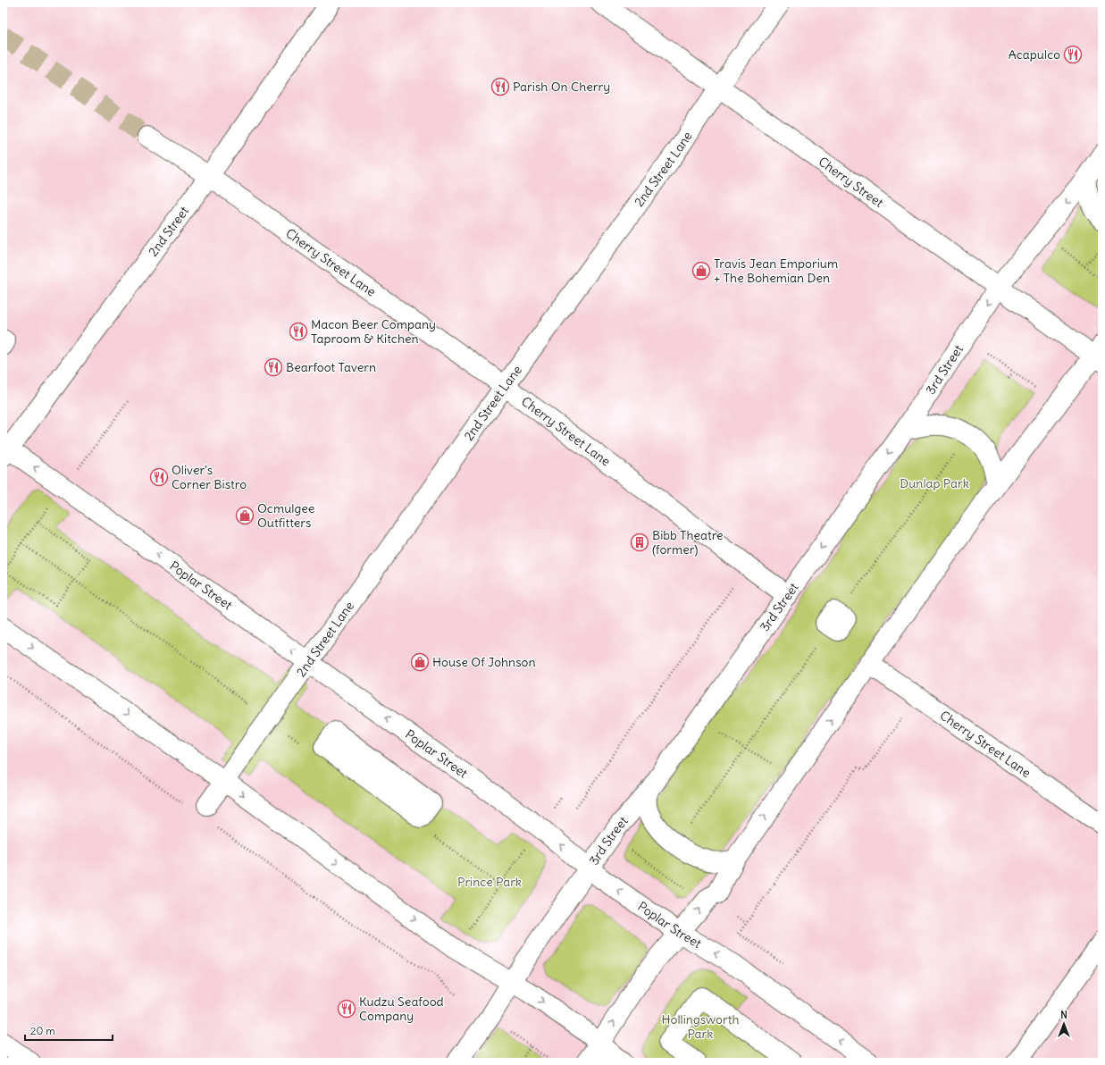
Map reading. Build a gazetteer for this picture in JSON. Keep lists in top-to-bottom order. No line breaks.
{"streets":{"street":["2nd Street Lane","Cherry Street","2nd Street","Cherry Street Lane","3rd Street","Poplar Street"]},"crossings":[["2nd Street Lane","Cherry Street"],["2nd Street Lane","Cherry Street Lane"],["2nd Street Lane","Poplar Street"],["Cherry Street","3rd Street"],["2nd Street","Cherry Street Lane"],["2nd Street","Poplar Street"],["Cherry Street Lane","3rd Street"],["3rd Street","Poplar Street"]],"parks":["Dunlap Park","Prince Park","Hollingsworth Park"],"places":{"restaurant":["Acapulco","Parish On Cherry","Macon Beer Company Taproom & Kitchen","Bearfoot Tavern","Oliver's Corner Bistro","Kudzu Seafood Company"],"shop":["Travis Jean Emporium + The Bohemian Den","Ocmulgee Outfitters","House Of Johnson"],"building":["Bibb Theatre (former)"]},"scale_bar":"20 m","north":"top"}
